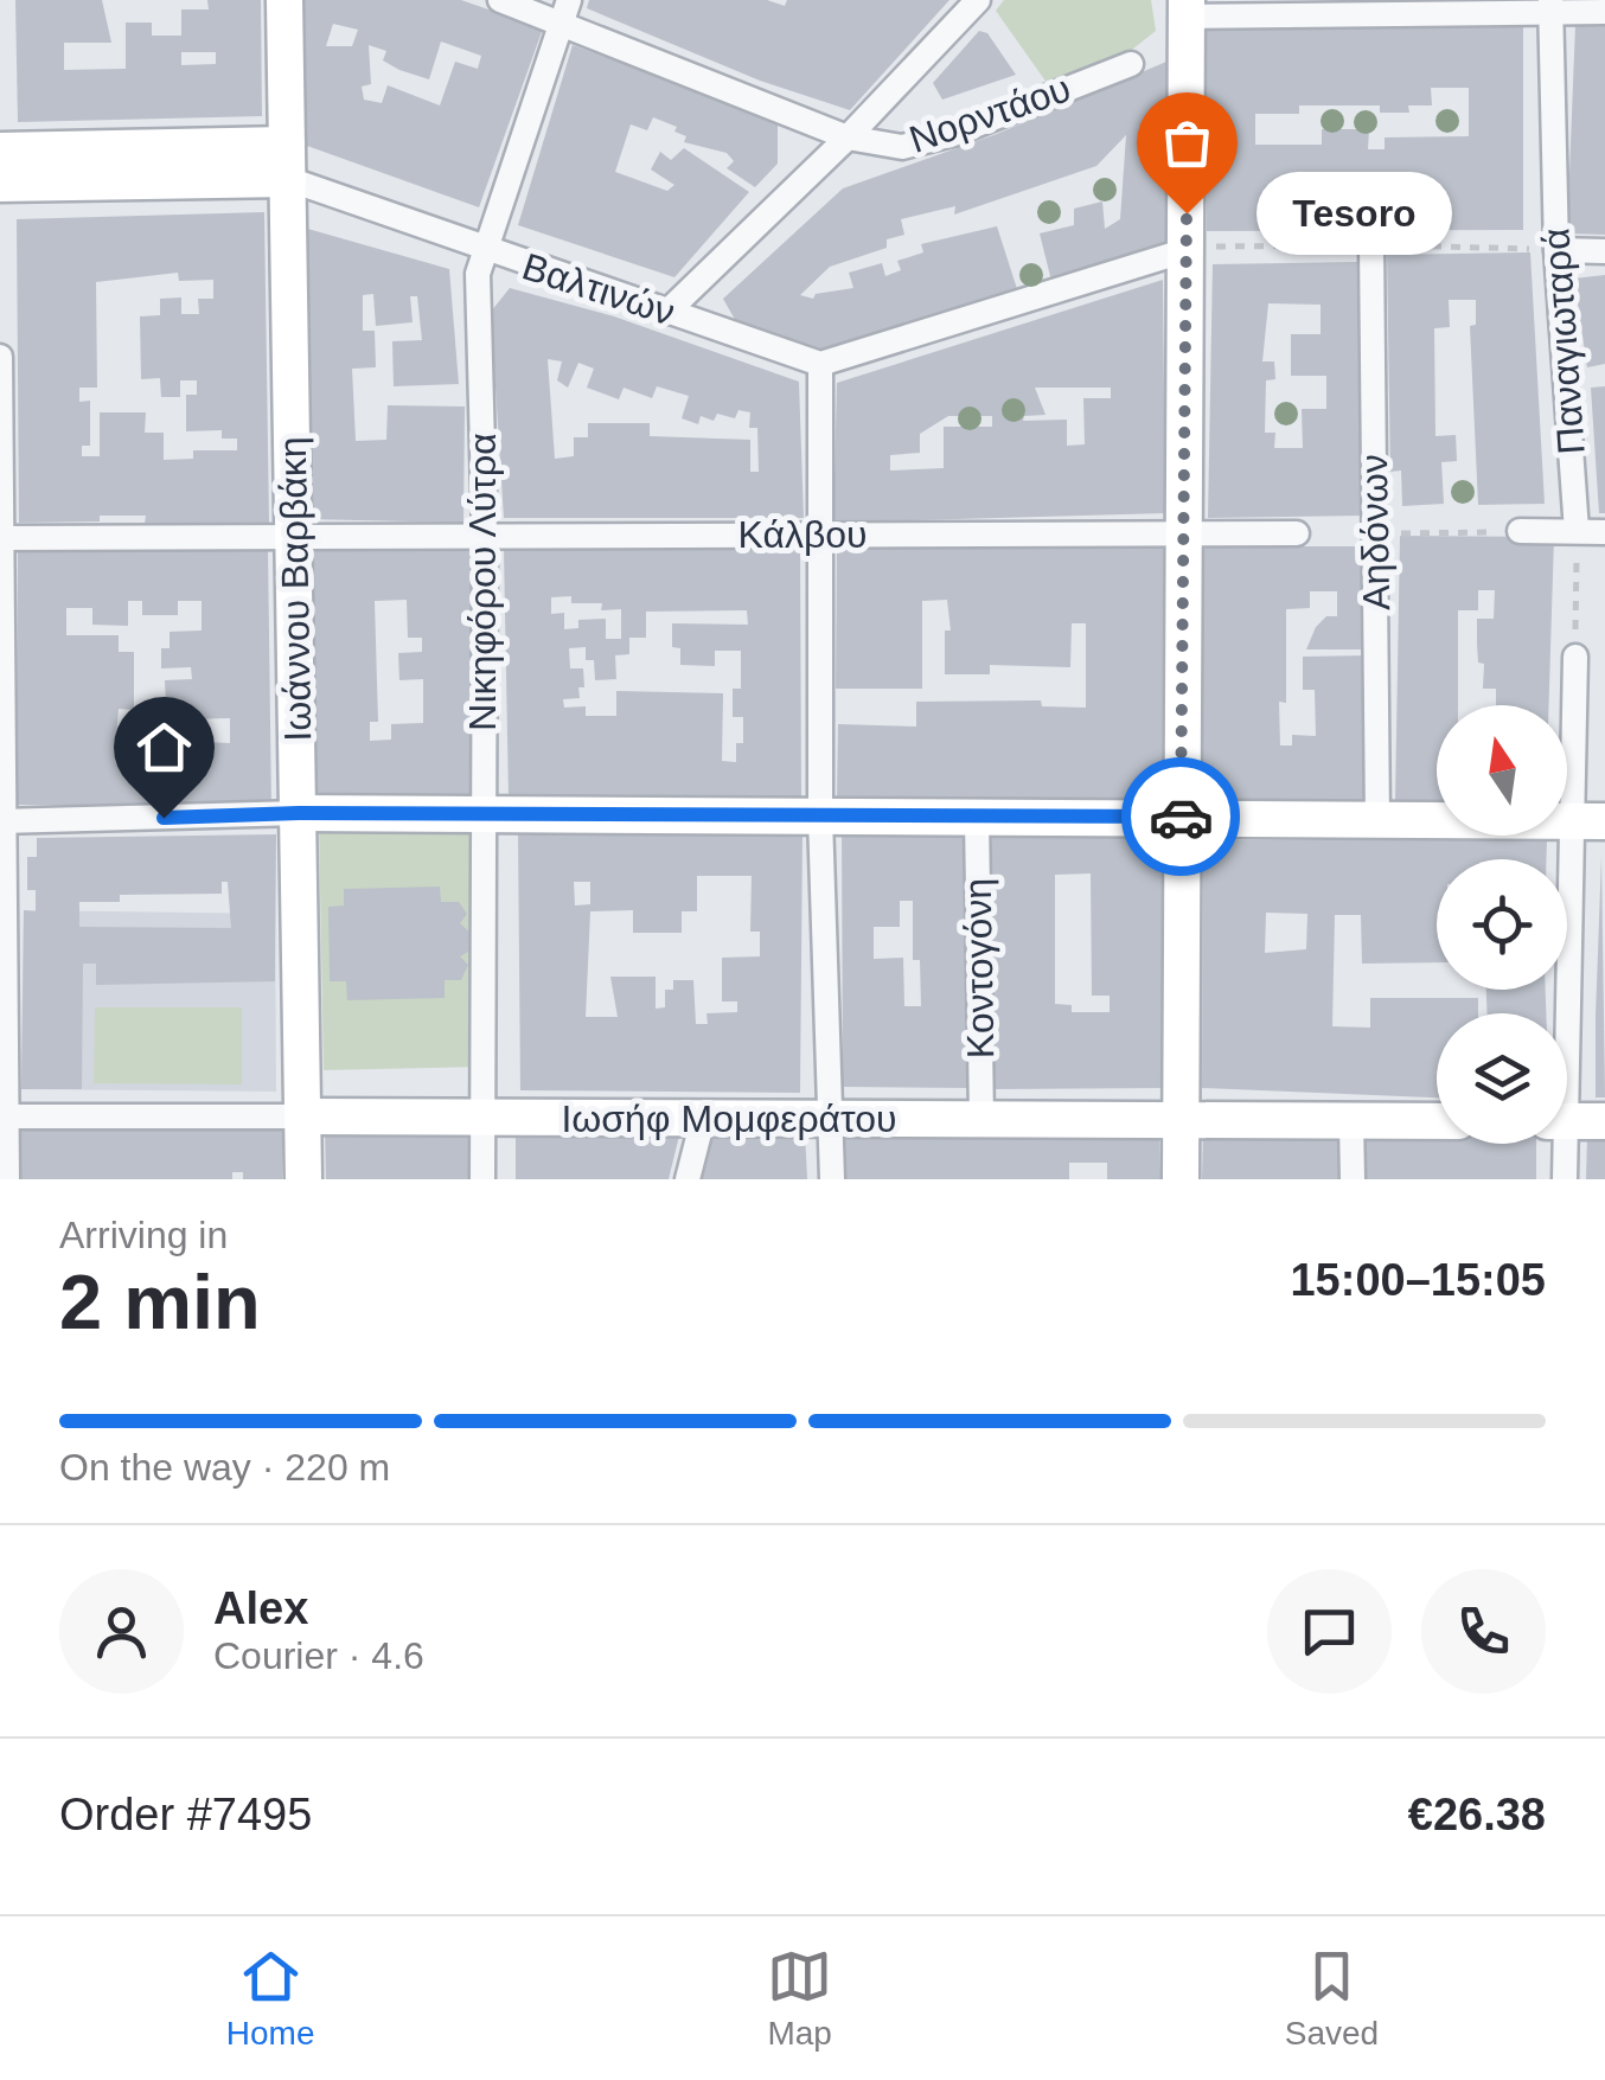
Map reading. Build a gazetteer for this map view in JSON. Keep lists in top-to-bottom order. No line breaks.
{"streets":{"street":["Νορντάου","Βαλτινών","Παναγιωταρά","Αηδόνων","Κάλβου","Νικηφόρου Λύτρα","Ιωάννου Βαρβάκη","Κοντογόνη","Ιωσήφ Μομφεράτου"]},"crossings":[["Νορντάου","Βαλτινών"],["Βαλτινών","Νικηφόρου Λύτρα"],["Βαλτινών","Ιωάννου Βαρβάκη"],["Κάλβου","Νικηφόρου Λύτρα"],["Κάλβου","Ιωάννου Βαρβάκη"],["Νικηφόρου Λύτρα","Ιωσήφ Μομφεράτου"],["Ιωάννου Βαρβάκη","Ιωσήφ Μομφεράτου"],["Κοντογόνη","Ιωσήφ Μομφεράτου"]],"places":["Tesoro"],"north":"top","page":{"bubble":"Tesoro","heading":["2 min","Arriving in","15:00–15:05"],"panel":["Alex","Courier · 4.6","Order #7495","€26.38"],"bar":"On the way · 220 m","tabs":["Home","Map","Saved"]}}
